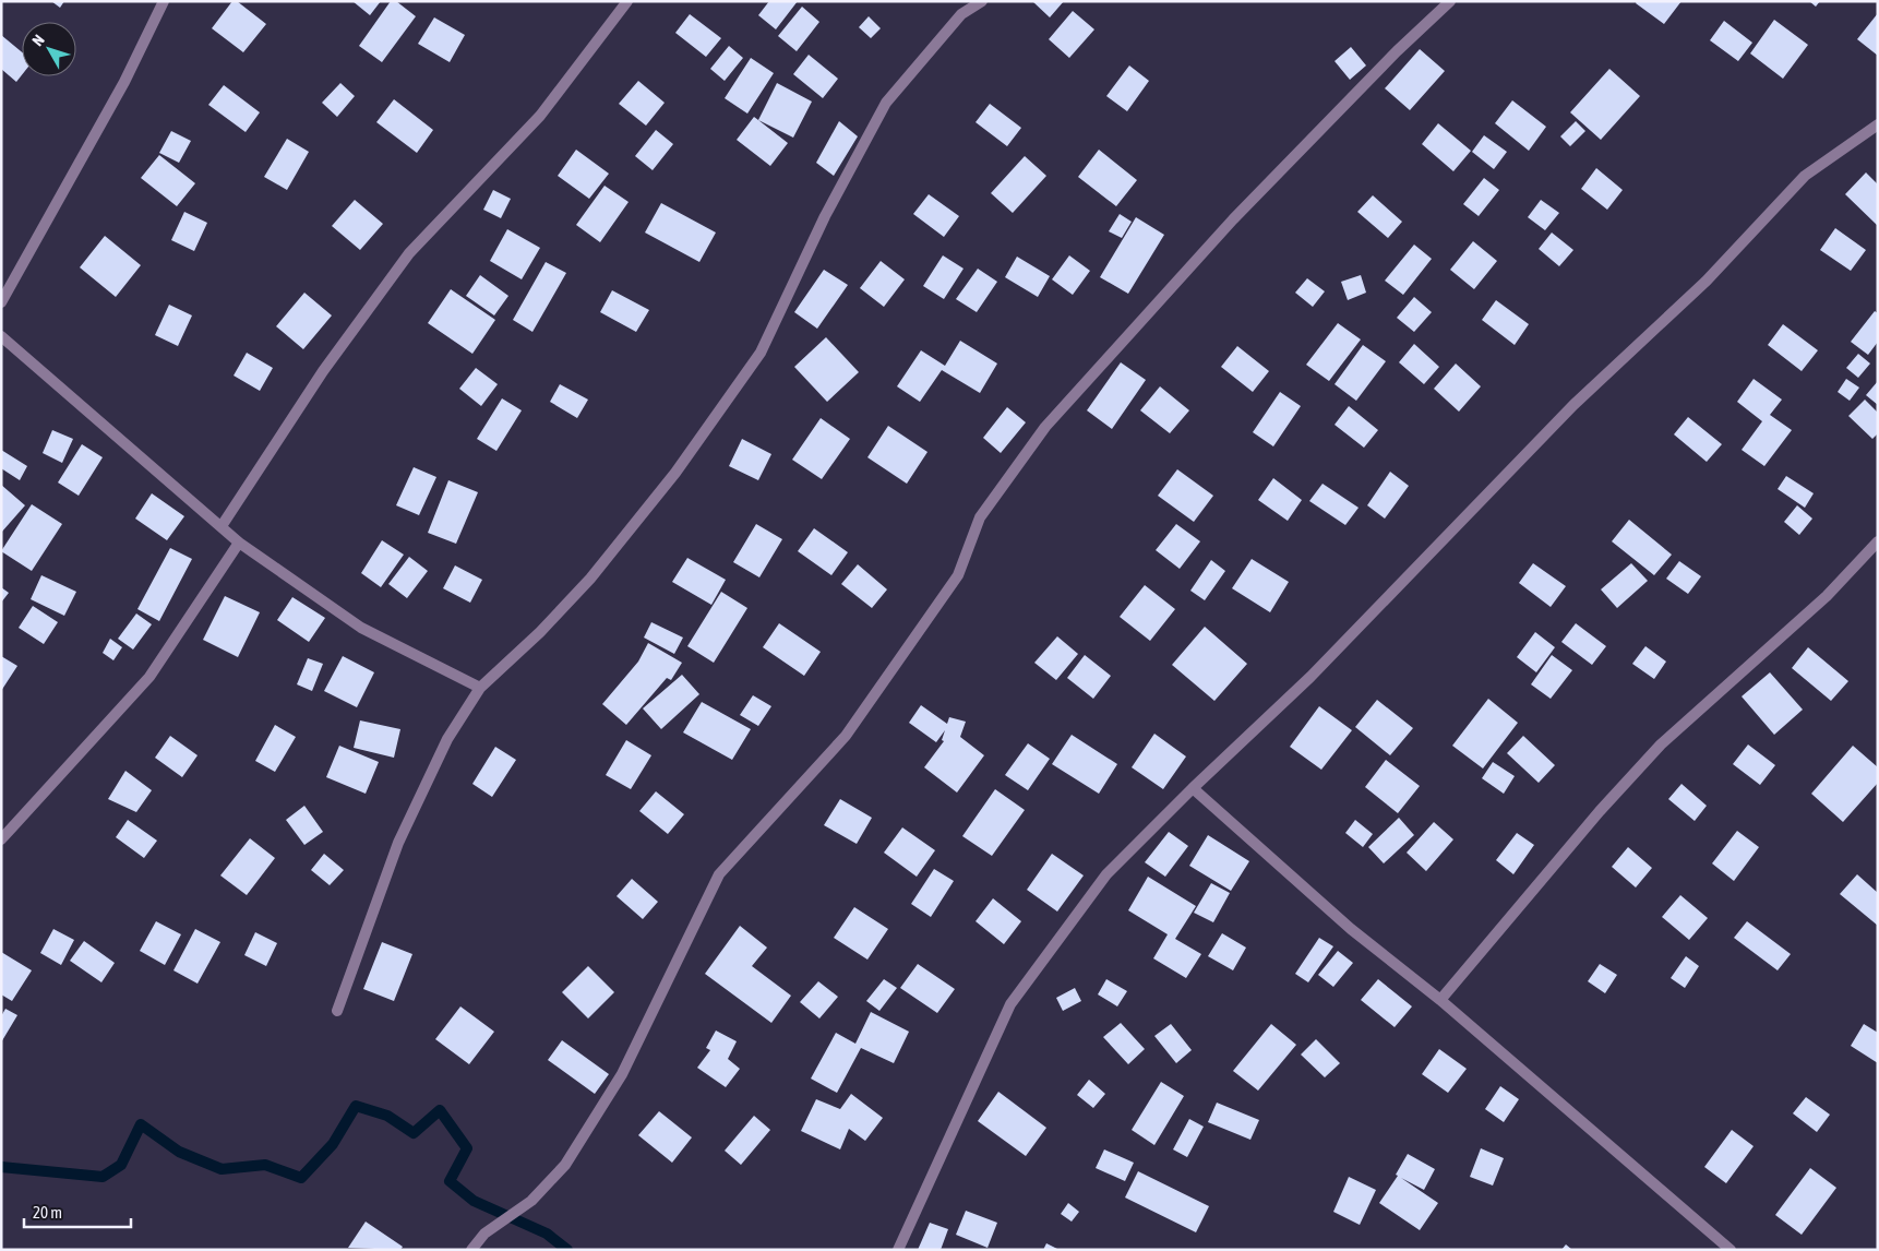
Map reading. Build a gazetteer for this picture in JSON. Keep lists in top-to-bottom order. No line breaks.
{"scale_bar":"20 m","north":"top left"}
